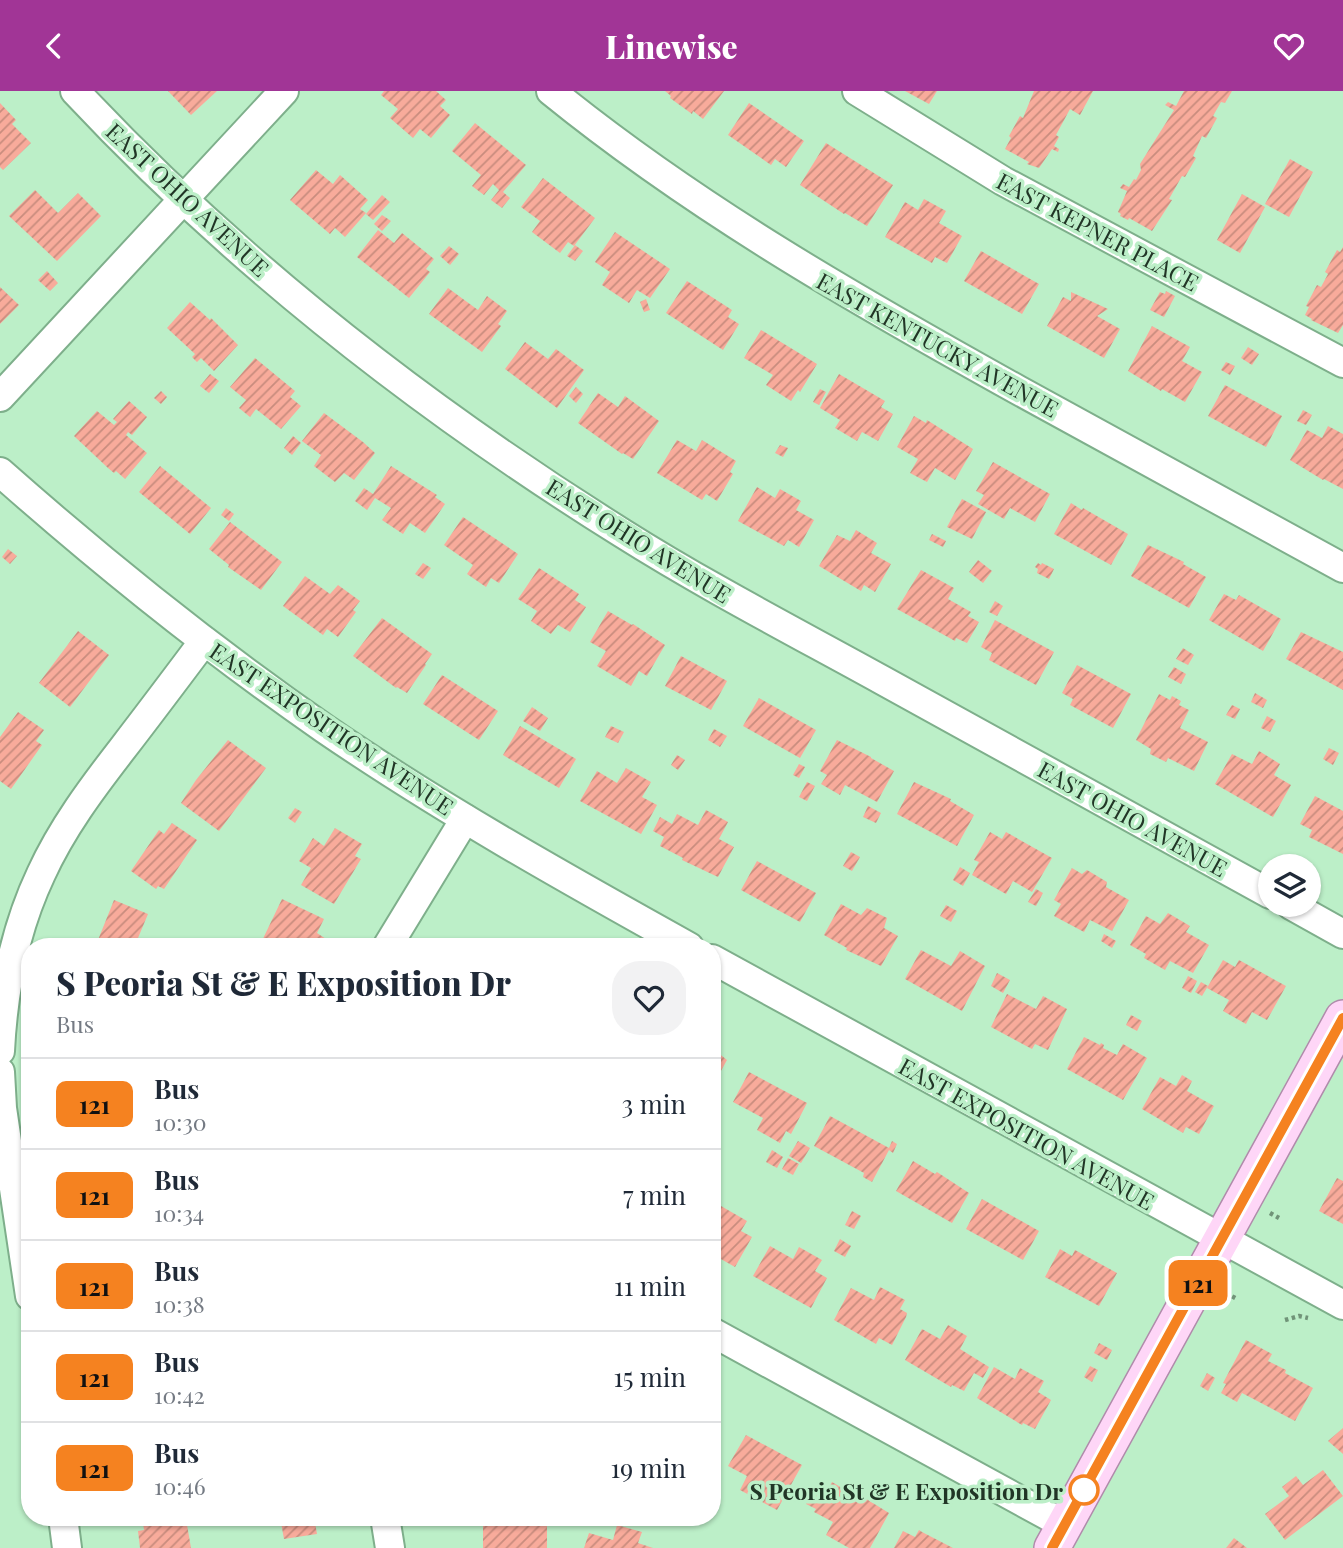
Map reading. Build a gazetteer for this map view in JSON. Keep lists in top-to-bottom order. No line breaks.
{"streets":{"street":["EAST OHIO AVENUE","EAST KEPNER PLACE","EAST KENTUCKY AVENUE","EAST EXPOSITION AVENUE"]},"places":["S Peoria St & E Exposition Dr"],"lines":["bus line 121"],"page":{"header":"Linewise","on_map":"121","heading":["S Peoria St & E Exposition Dr","Bus"],"list":[{"mark":"121","name":"Bus","note":"10:30","value":"3 min"},{"mark":"121","name":"Bus","note":"10:34","value":"7 min"},{"mark":"121","name":"Bus","note":"10:38","value":"11 min"},{"mark":"121","name":"Bus","note":"10:42","value":"15 min"},{"mark":"121","name":"Bus","note":"10:46","value":"19 min"}]}}
